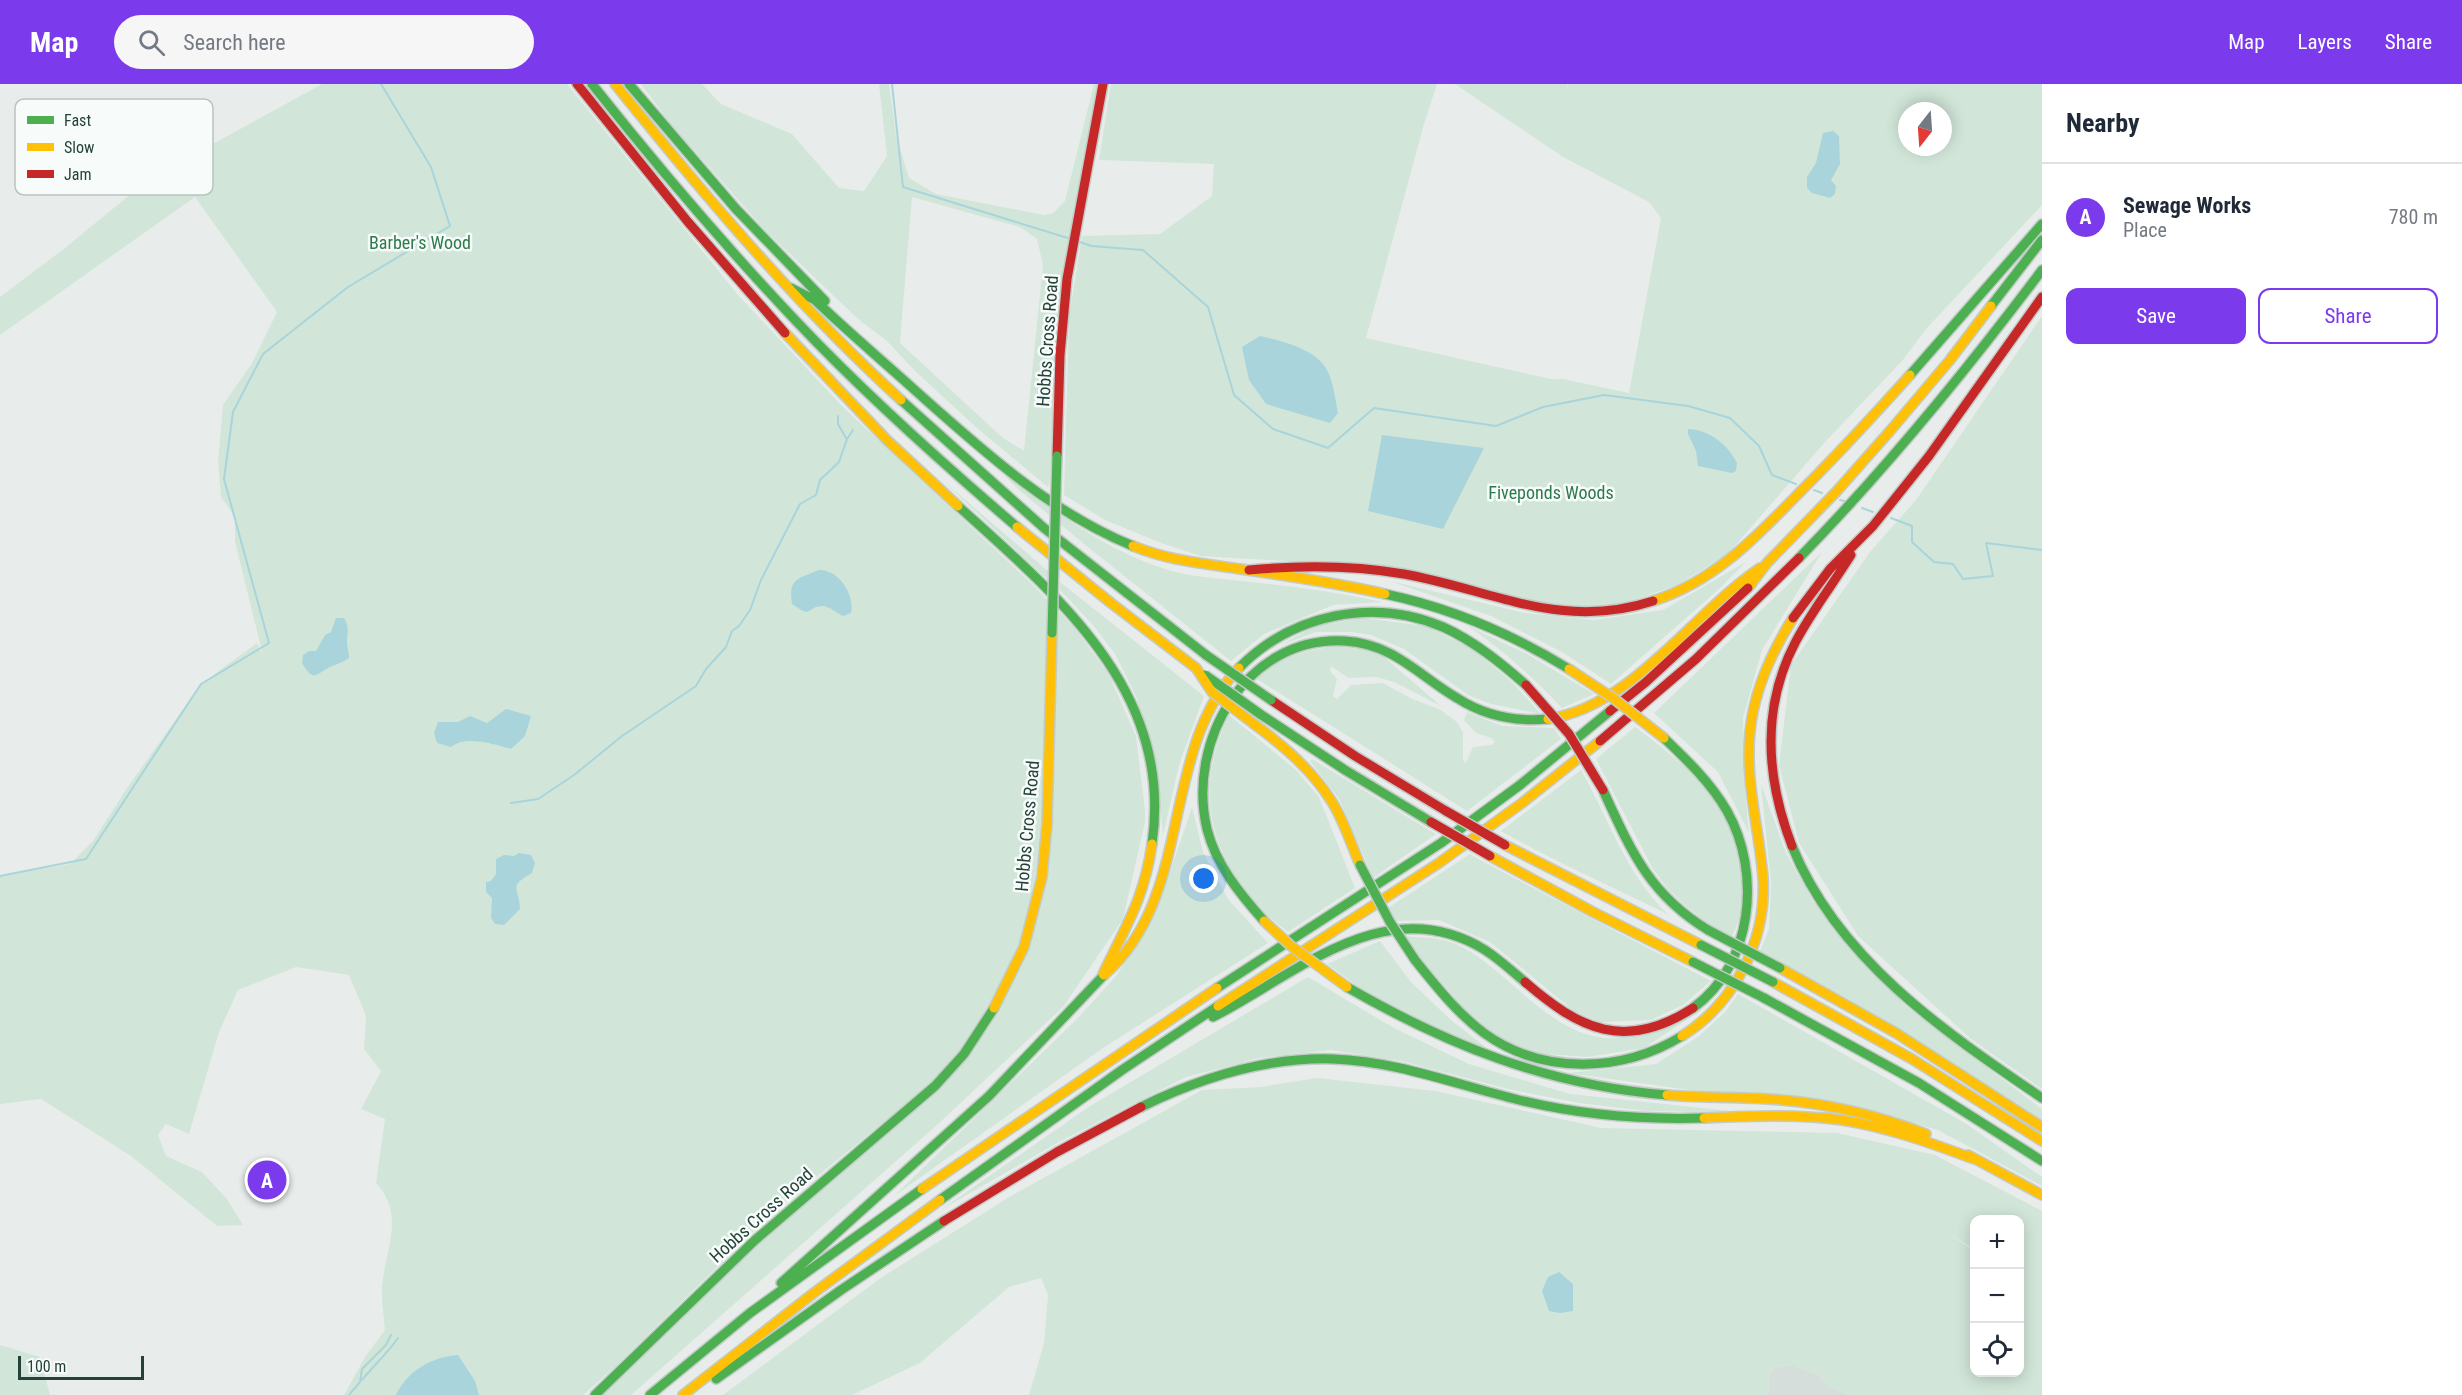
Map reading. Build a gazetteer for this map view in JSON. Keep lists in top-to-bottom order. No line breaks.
{"streets":{"main road":["Hobbs Cross Road"]},"parks":["Barber's Wood","Fiveponds Woods"],"legend":["Fast","Slow","Jam"],"scale_bar":"100 m","north":"bottom","page":{"header":"Map","search":"Search here","nav":["Map","Layers","Share"],"heading":"Nearby","list":[{"mark":"A","name":"Sewage Works","note":"Place","value":"780 m"}],"buttons":["Save","Share"],"pins":"A","map_buttons":["+","−"],"scale":"100 m"}}
